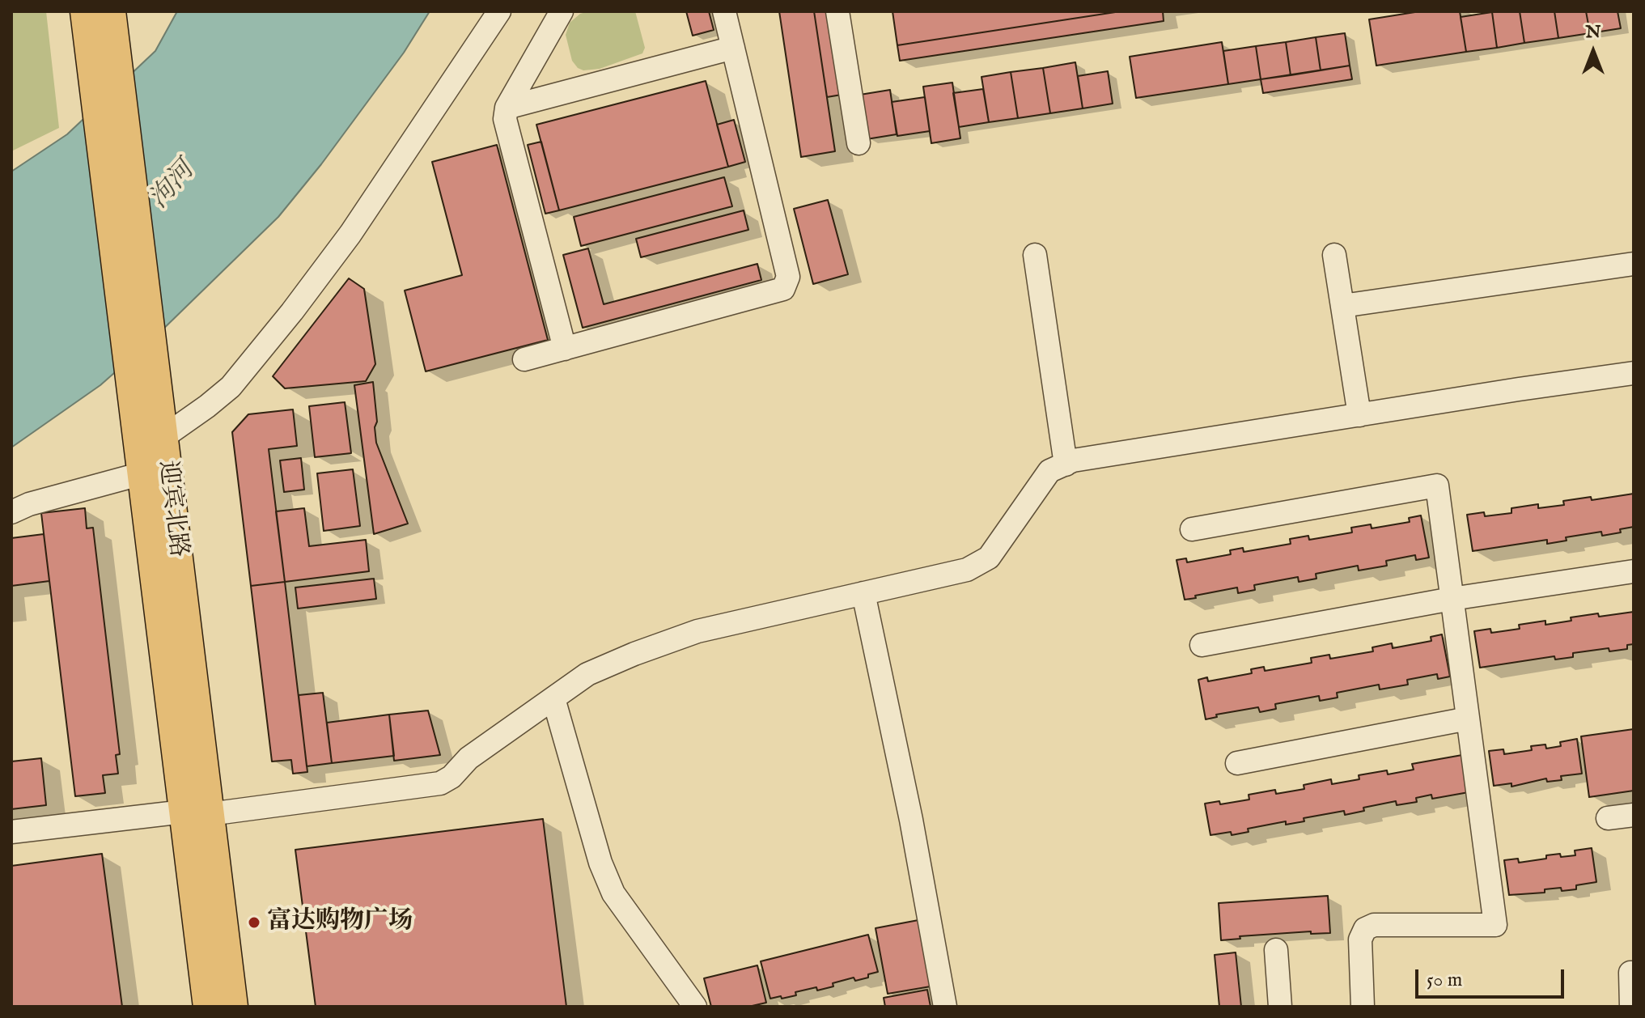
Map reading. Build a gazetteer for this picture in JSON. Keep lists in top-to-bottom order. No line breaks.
{"streets":{"main road":["迎宾北路"]},"water":["泃河"],"places":["富达购物广场"],"scale_bar":"50 m","north":"top"}
